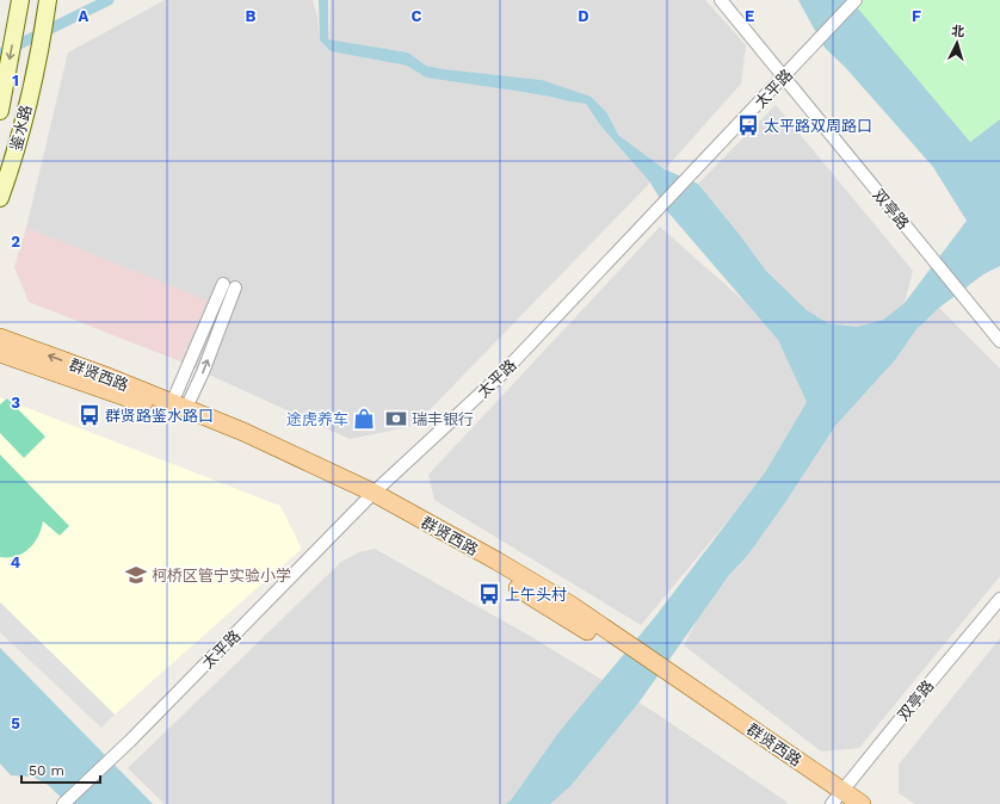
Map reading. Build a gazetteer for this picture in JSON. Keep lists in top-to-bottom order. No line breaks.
{"streets":{"main road":["群贤西路"],"street":["太平路","鉴水路","双亭路"]},"crossings":[["太平路","双亭路"],["太平路","群贤西路"],["双亭路","群贤西路"]],"places":{"bus stop":["太平路双周路口","群贤路鉴水路口","上午头村"],"shop":["途虎养车"],"bank":["瑞丰银行"],"school or university":["柯桥区管宁实验小学"]},"scale_bar":"50 m","north":"top","grid":{"columns":["A","B","C","D","E","F"],"rows":["1","2","3","4","5"]}}
